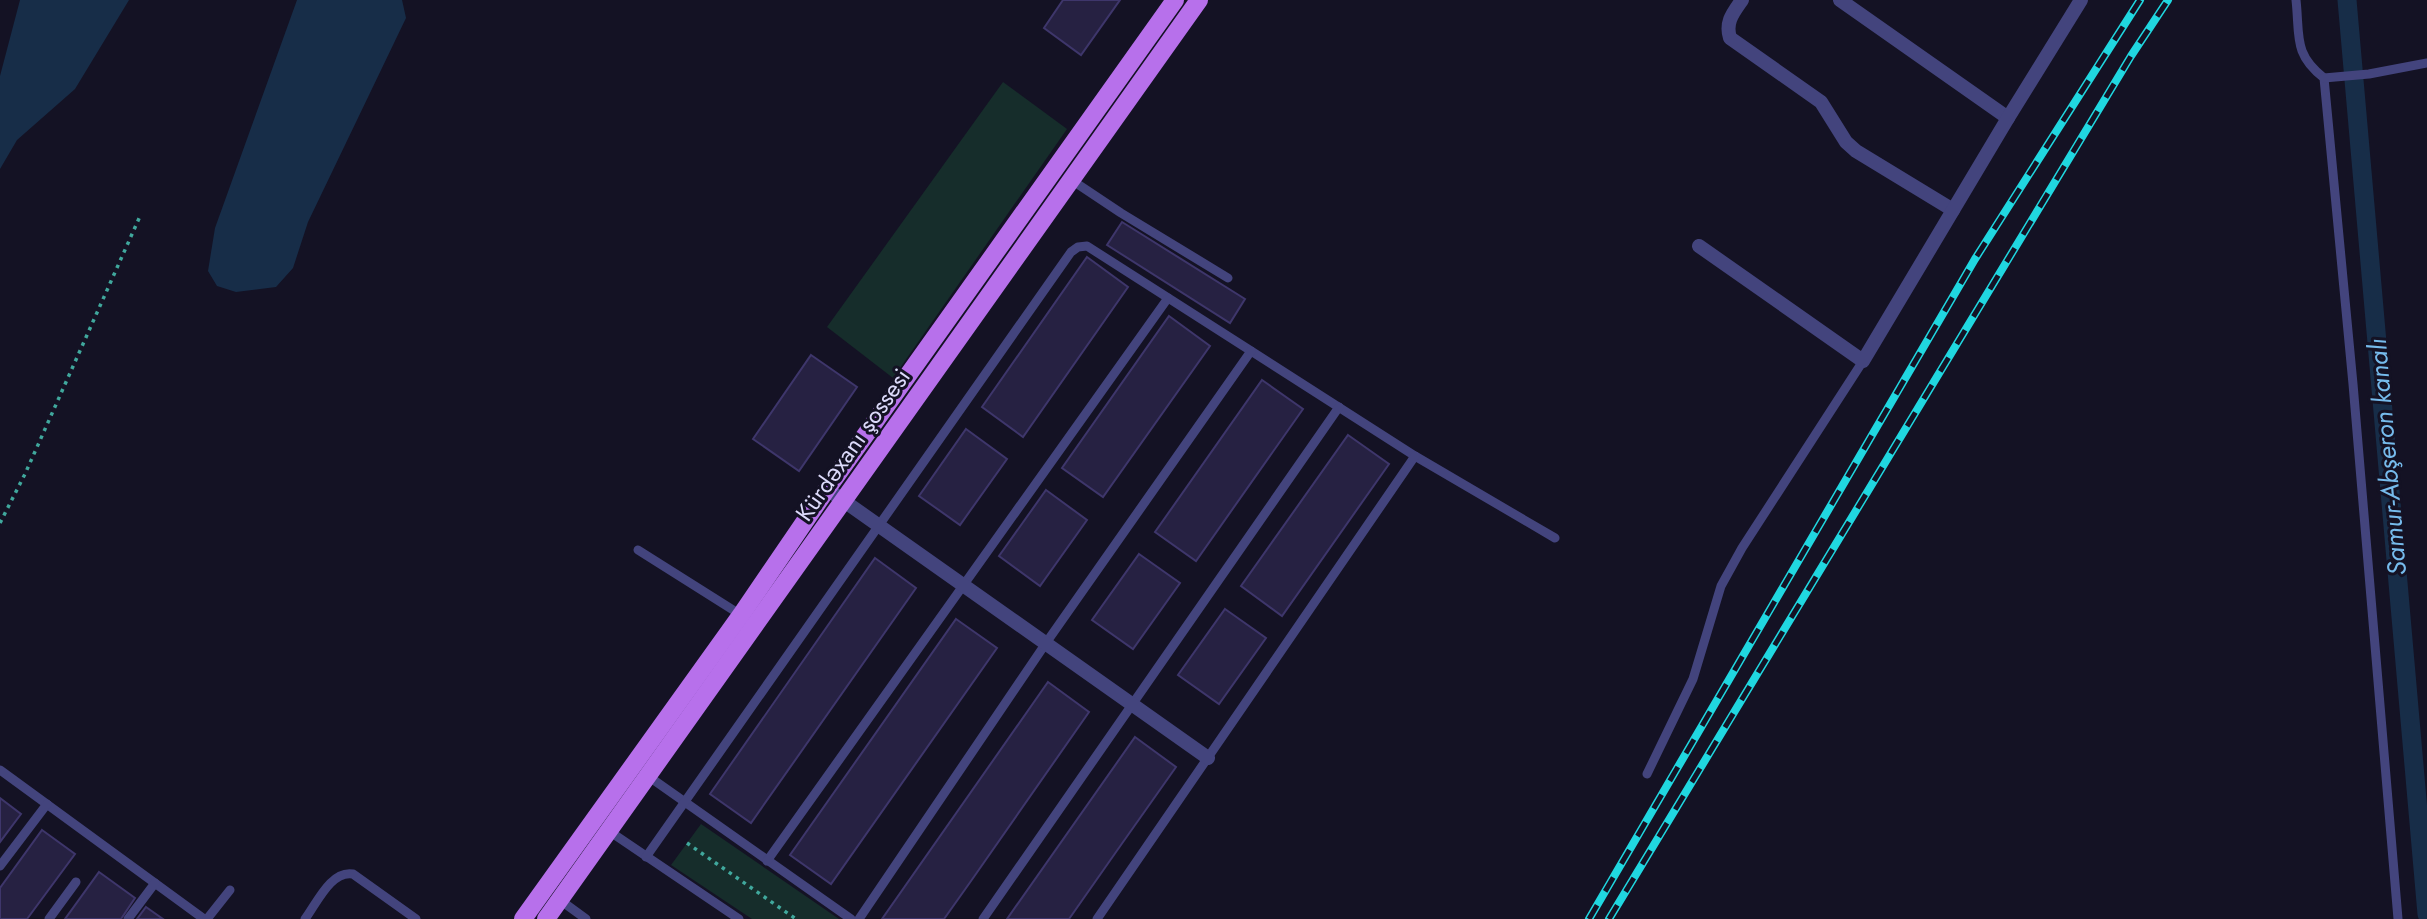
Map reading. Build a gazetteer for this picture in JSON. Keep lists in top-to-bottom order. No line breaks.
{"streets":{"main road":["Kürdəxanı şossesi"]},"water":["Samur-Abşeron kanalı"]}
